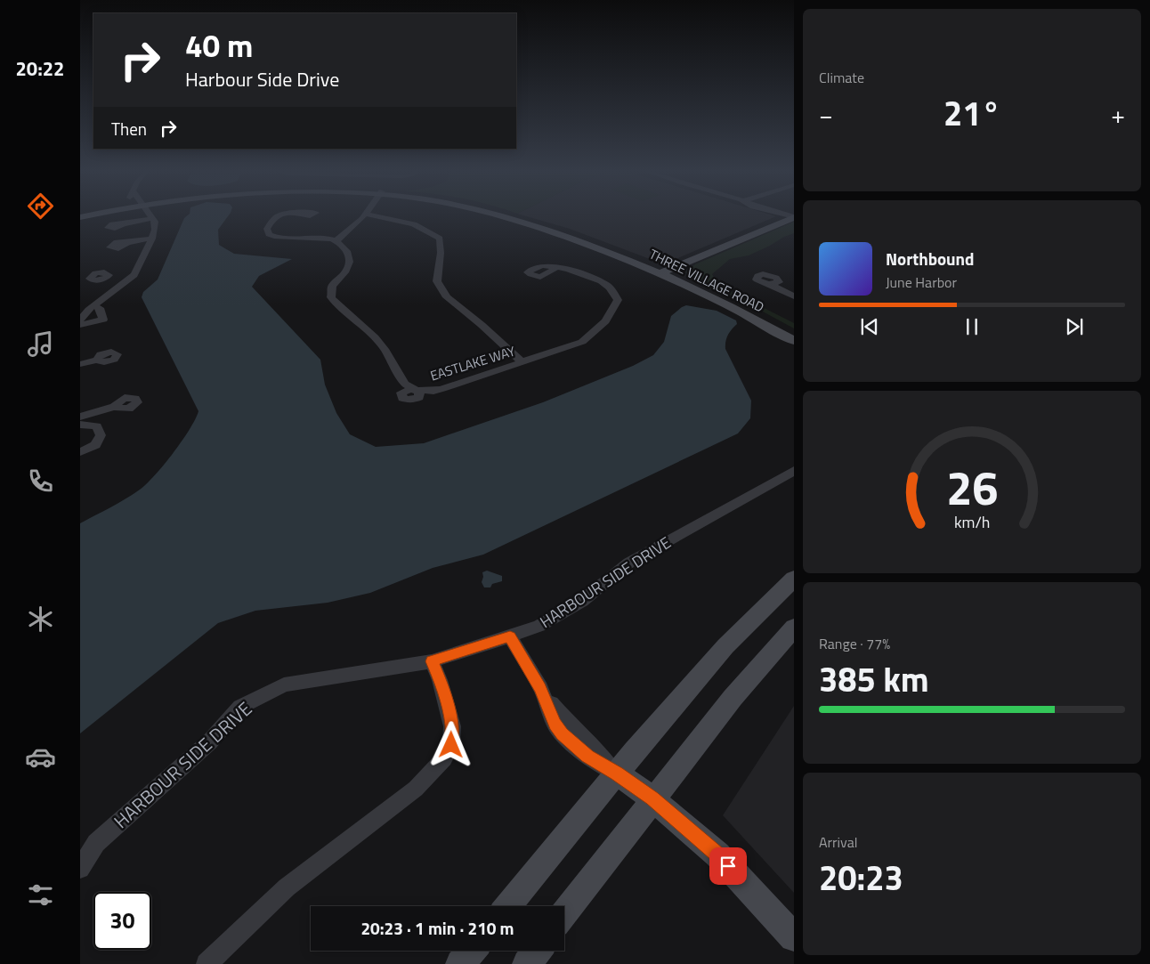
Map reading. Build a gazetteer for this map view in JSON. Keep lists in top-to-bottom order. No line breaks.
{"streets":{"street":["THREE VILLAGE ROAD","EASTLAKE WAY","HARBOUR SIDE DRIVE"]},"page":{"tabs":"20:22","tile":["Climate",["Range · 77%","385 km"],["Arrival","20:23"]],"turn":["40 m","Harbour Side Drive"],"heat":["−","21°","+"],"then":"Then","song":["Northbound","June Harbor"],"limit":"30","trip":"20:23 · 1 min · 210 m","gauge":["26","km/h"]}}
